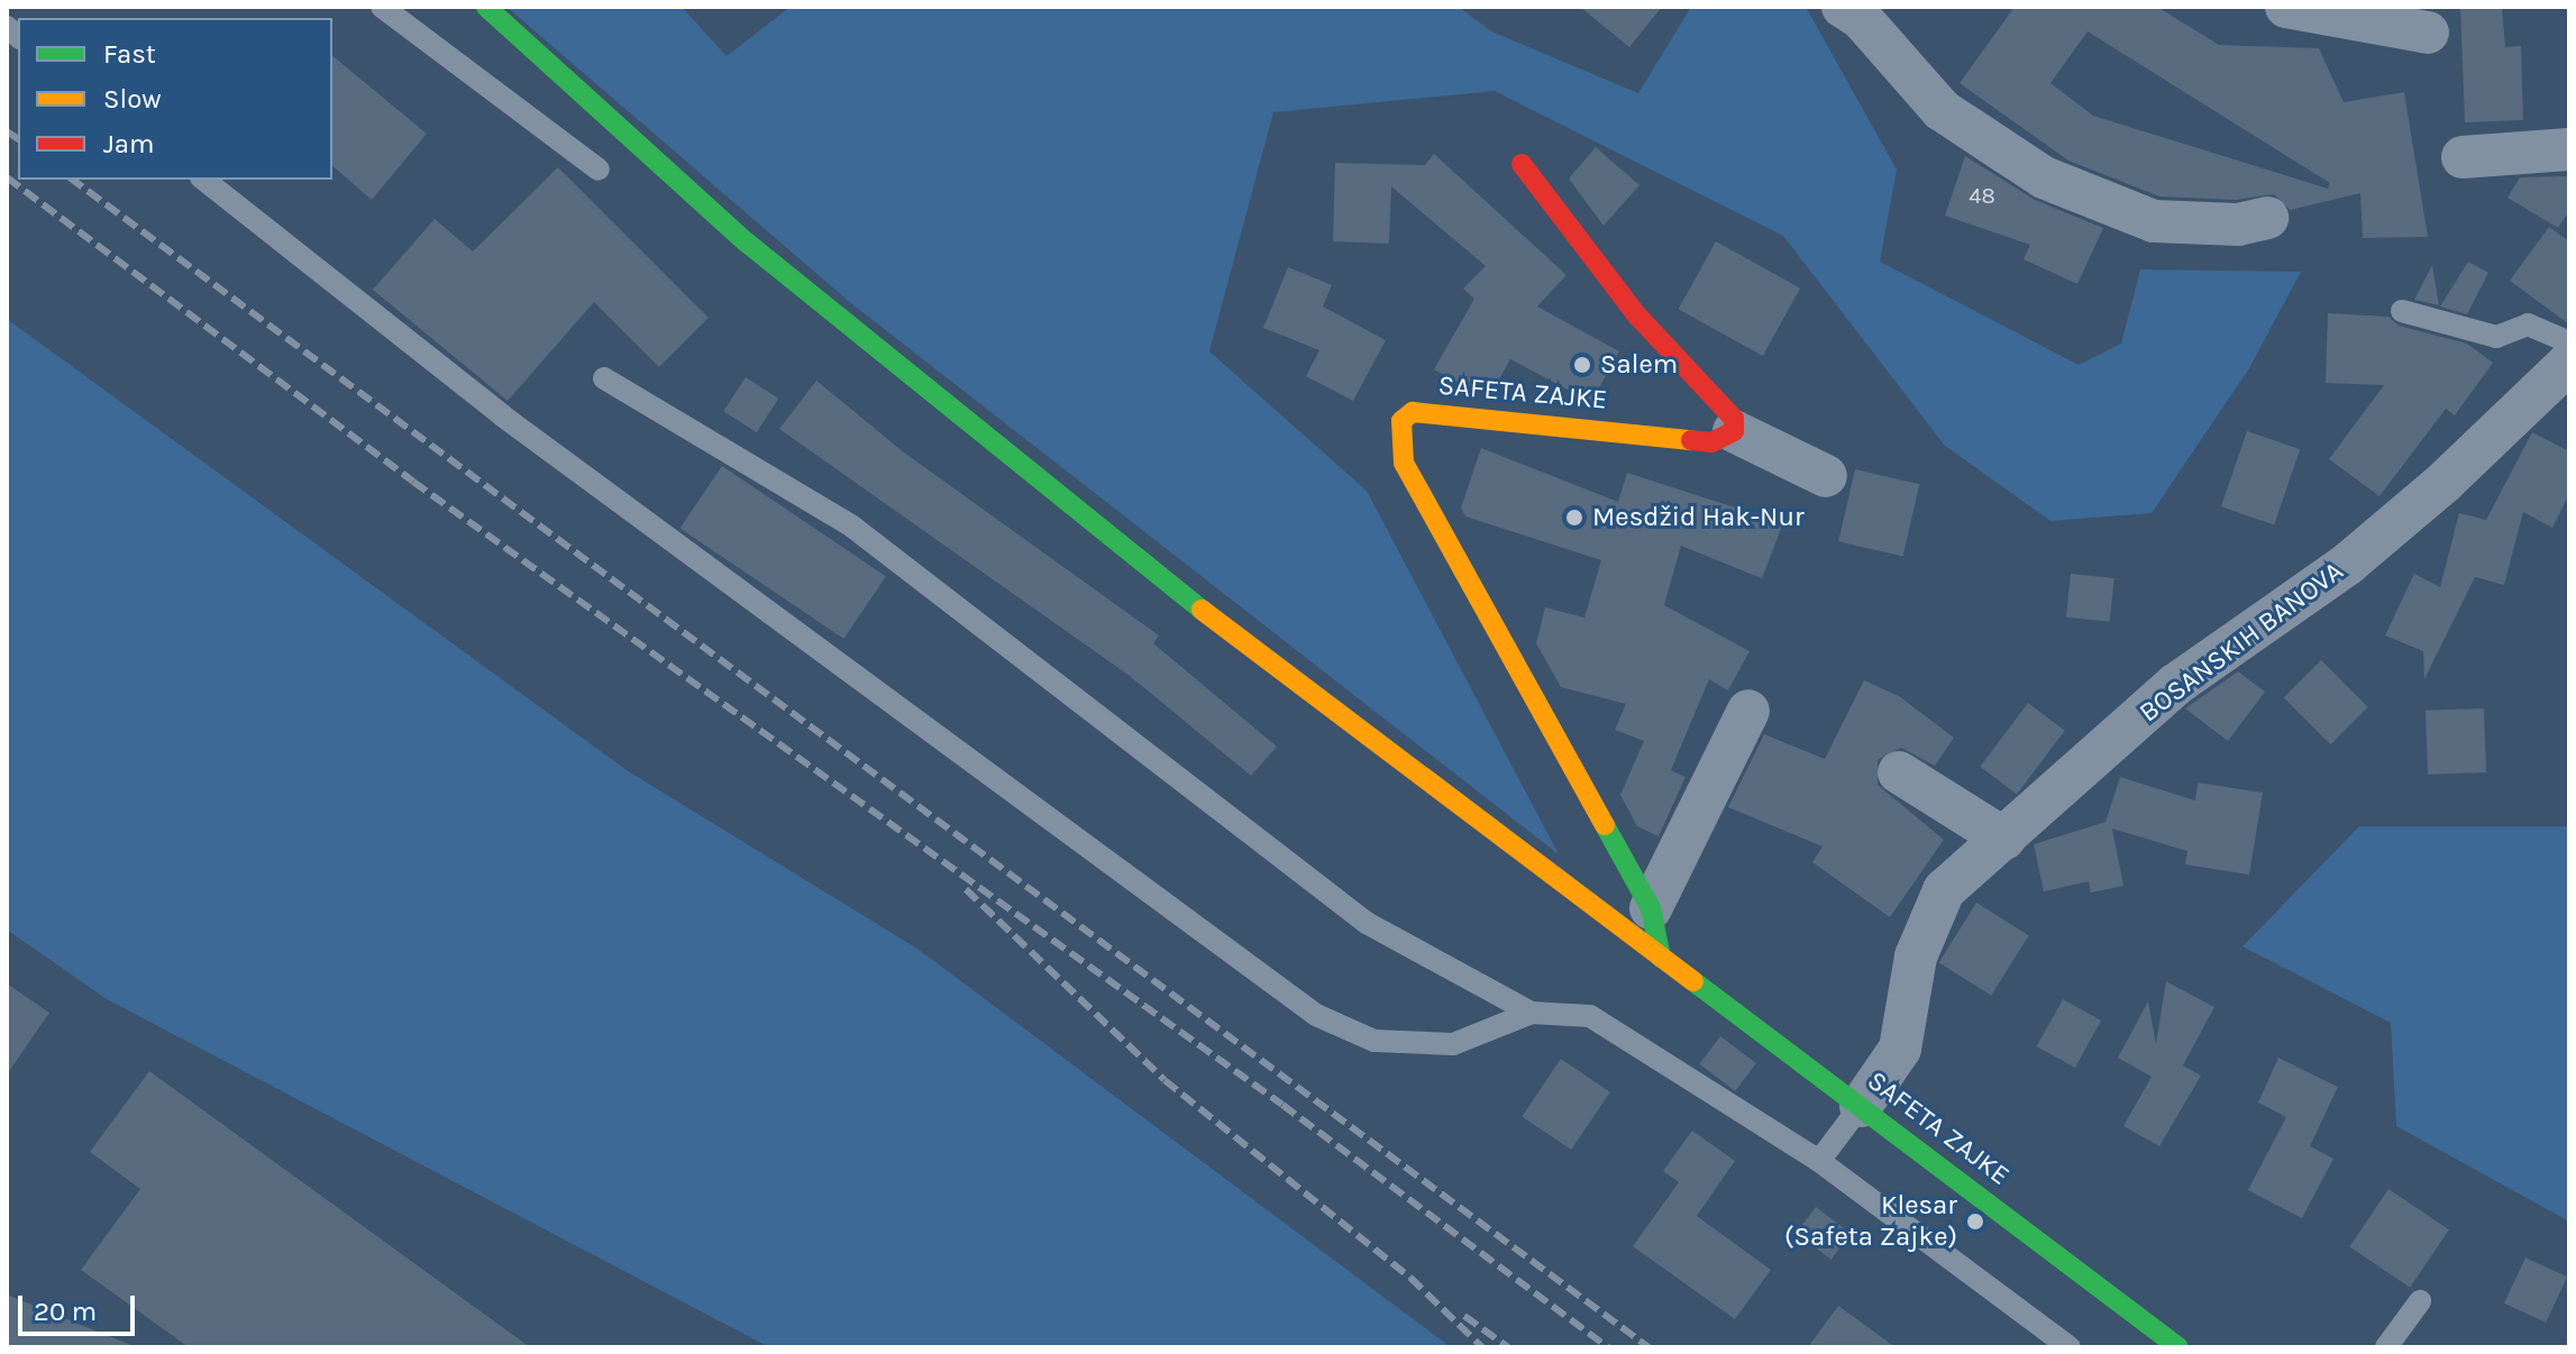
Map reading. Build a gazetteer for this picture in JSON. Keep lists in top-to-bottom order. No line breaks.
{"streets":{"main road":["SAFETA ZAJKE"],"street":["BOSANSKIH BANOVA"]},"crossings":[["SAFETA ZAJKE","BOSANSKIH BANOVA"]],"places":["Salem","Mesdžid Hak-Nur","Klesar (Safeta Zajke)"],"house_numbers":["48"],"legend":["Fast","Slow","Jam"],"scale_bar":"20 m"}
